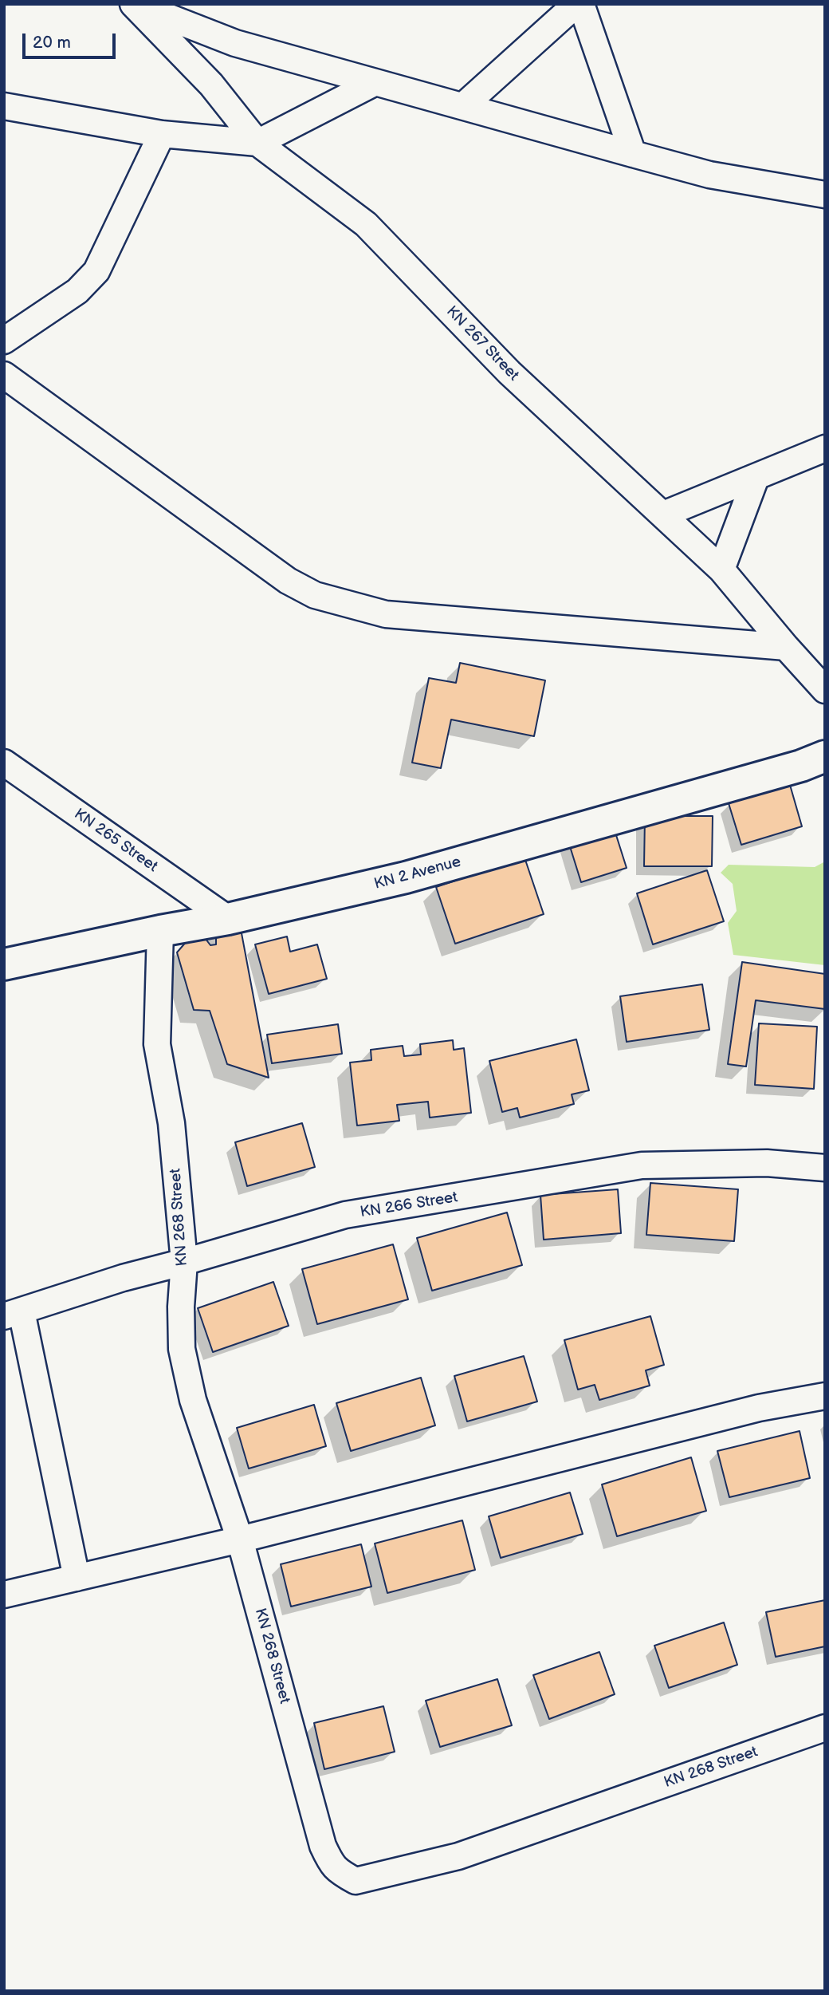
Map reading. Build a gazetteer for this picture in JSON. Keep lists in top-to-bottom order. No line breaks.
{"streets":{"main road":["KN 2 Avenue"],"street":["KN 267 Street","KN 265 Street","KN 266 Street","KN 268 Street"]},"crossings":[["KN 265 Street","KN 2 Avenue"],["KN 2 Avenue","KN 268 Street"],["KN 266 Street","KN 268 Street"]],"scale_bar":"20 m"}
